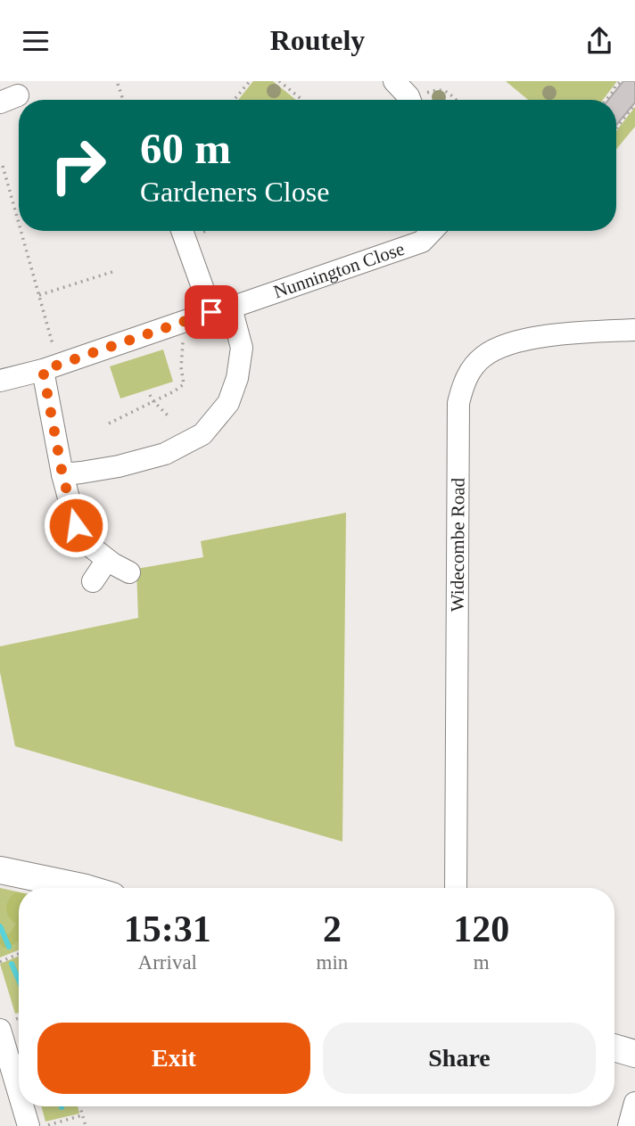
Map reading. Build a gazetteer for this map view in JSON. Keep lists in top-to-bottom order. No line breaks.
{"streets":{"street":["Nunnington Close","Widecombe Road"]},"page":{"header":"Routely","turn":["60 m","Gardeners Close"],"eta":["15:31","Arrival","2","min","120","m"],"buttons":["Exit","Share"]}}
